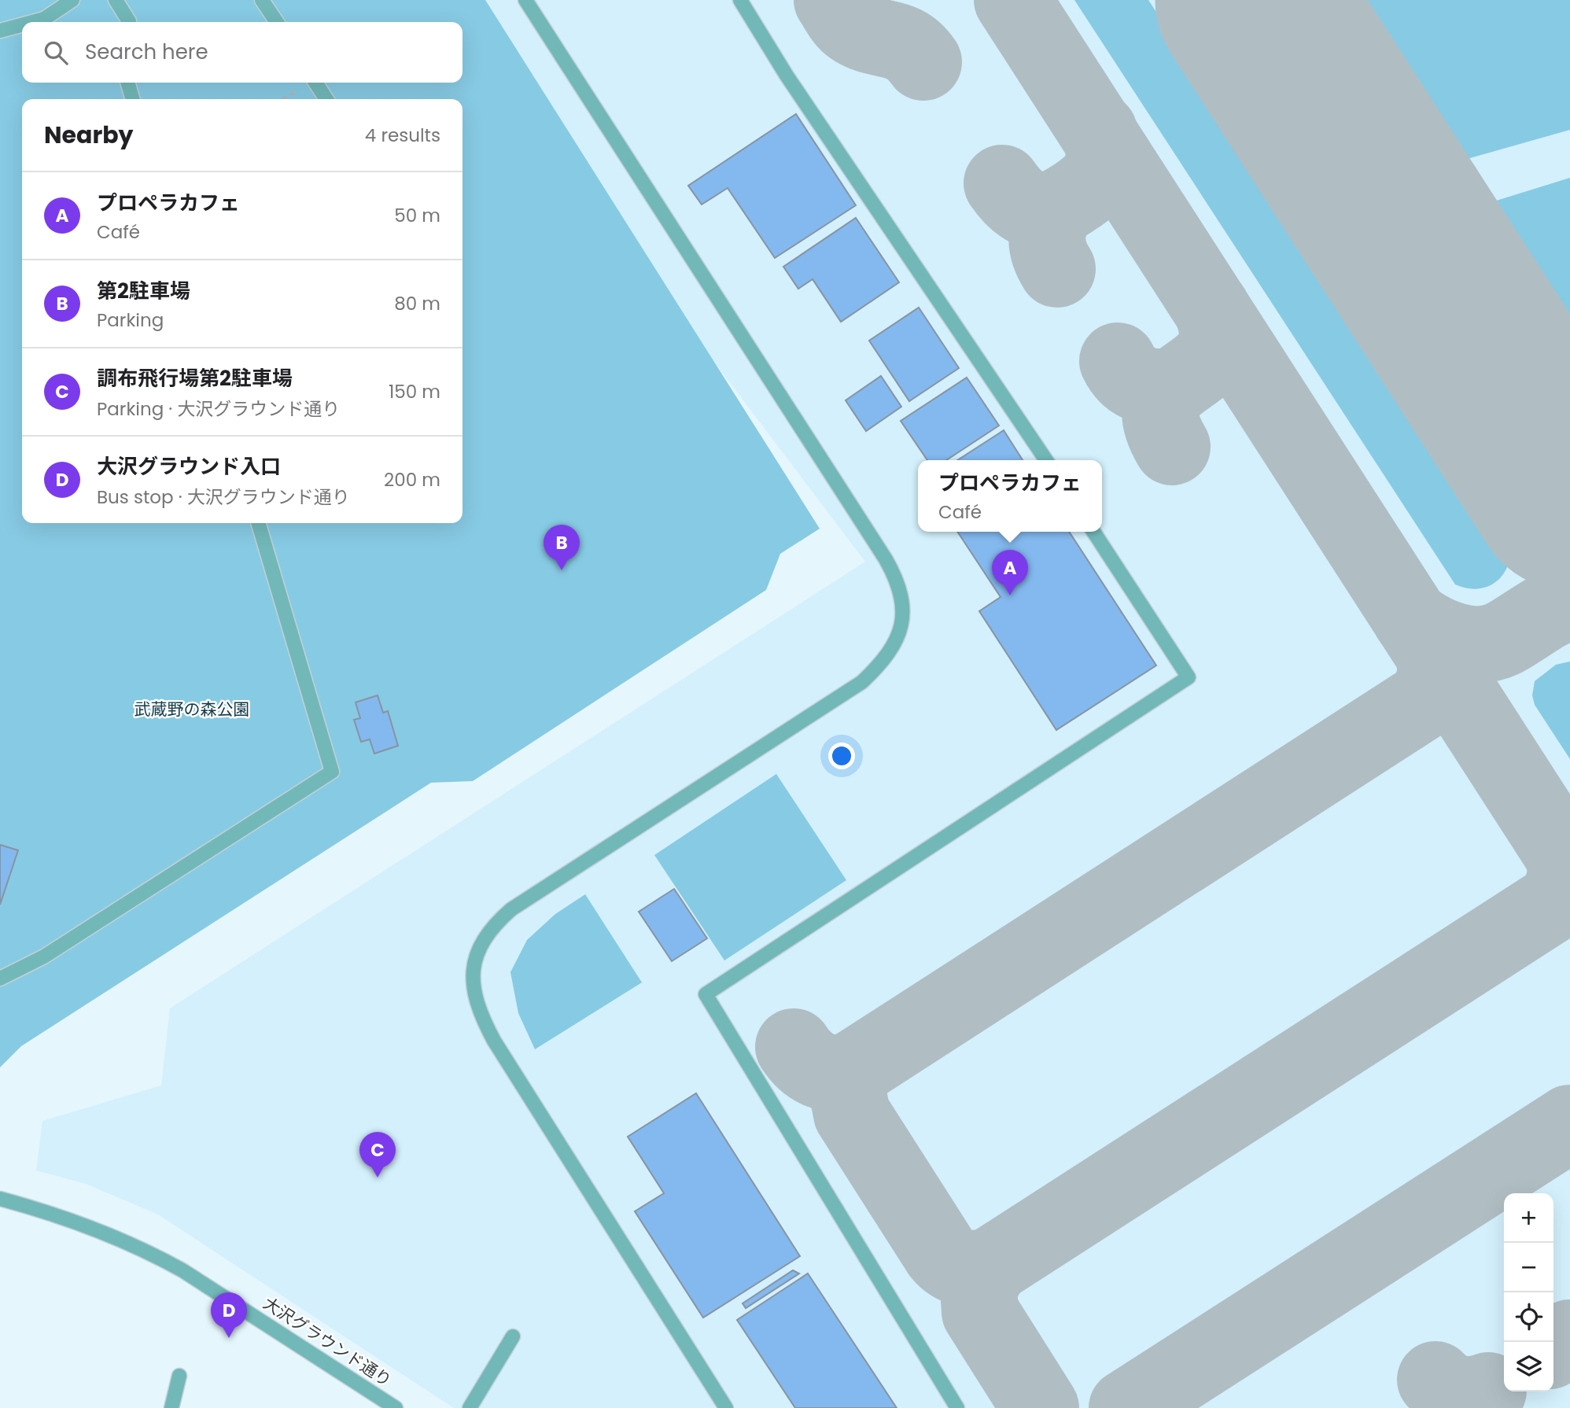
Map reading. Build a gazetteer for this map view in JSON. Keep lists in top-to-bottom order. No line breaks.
{"streets":{"street":["大沢グラウンド通り"]},"parks":["武蔵野の森公園"],"page":{"search":"Search here","heading":["Nearby","4 results"],"list":[{"mark":"A","name":"プロペラカフェ","note":"Café","value":"50 m"},{"mark":"B","name":"第2駐車場","note":"Parking","value":"80 m"},{"mark":"C","name":"調布飛行場第2駐車場","note":"Parking · 大沢グラウンド通り","value":"150 m"},{"mark":"D","name":"大沢グラウンド入口","note":"Bus stop · 大沢グラウンド通り","value":"200 m"}],"popup":["プロペラカフェ","Café"],"pins":["B","A","C","D"],"map_buttons":["+","−"]}}
